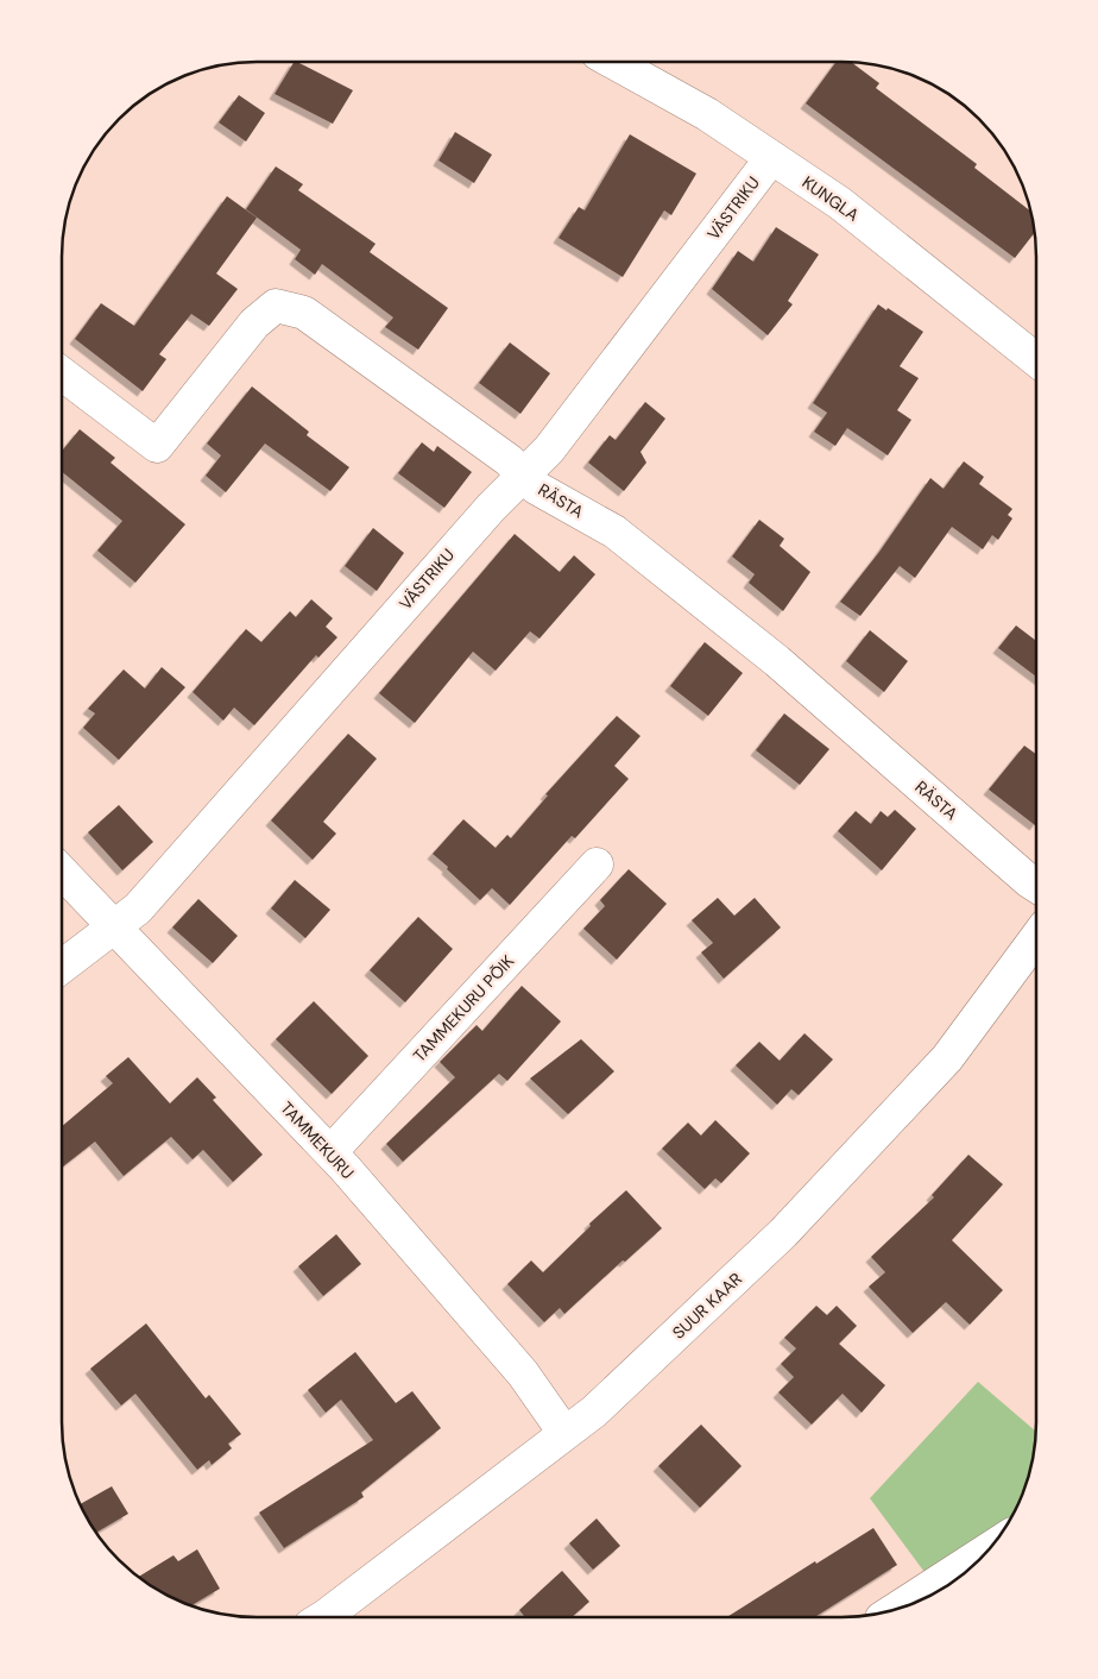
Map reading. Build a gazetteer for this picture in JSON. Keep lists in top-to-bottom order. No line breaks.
{"streets":{"street":["KUNGLA","VÄSTRIKU","RÄSTA","TAMMEKURU PÕIK","TAMMEKURU","SUUR KAAR"]},"crossings":[["KUNGLA","VÄSTRIKU"],["VÄSTRIKU","RÄSTA"],["VÄSTRIKU","TAMMEKURU"],["TAMMEKURU PÕIK","TAMMEKURU"],["TAMMEKURU","SUUR KAAR"]]}
